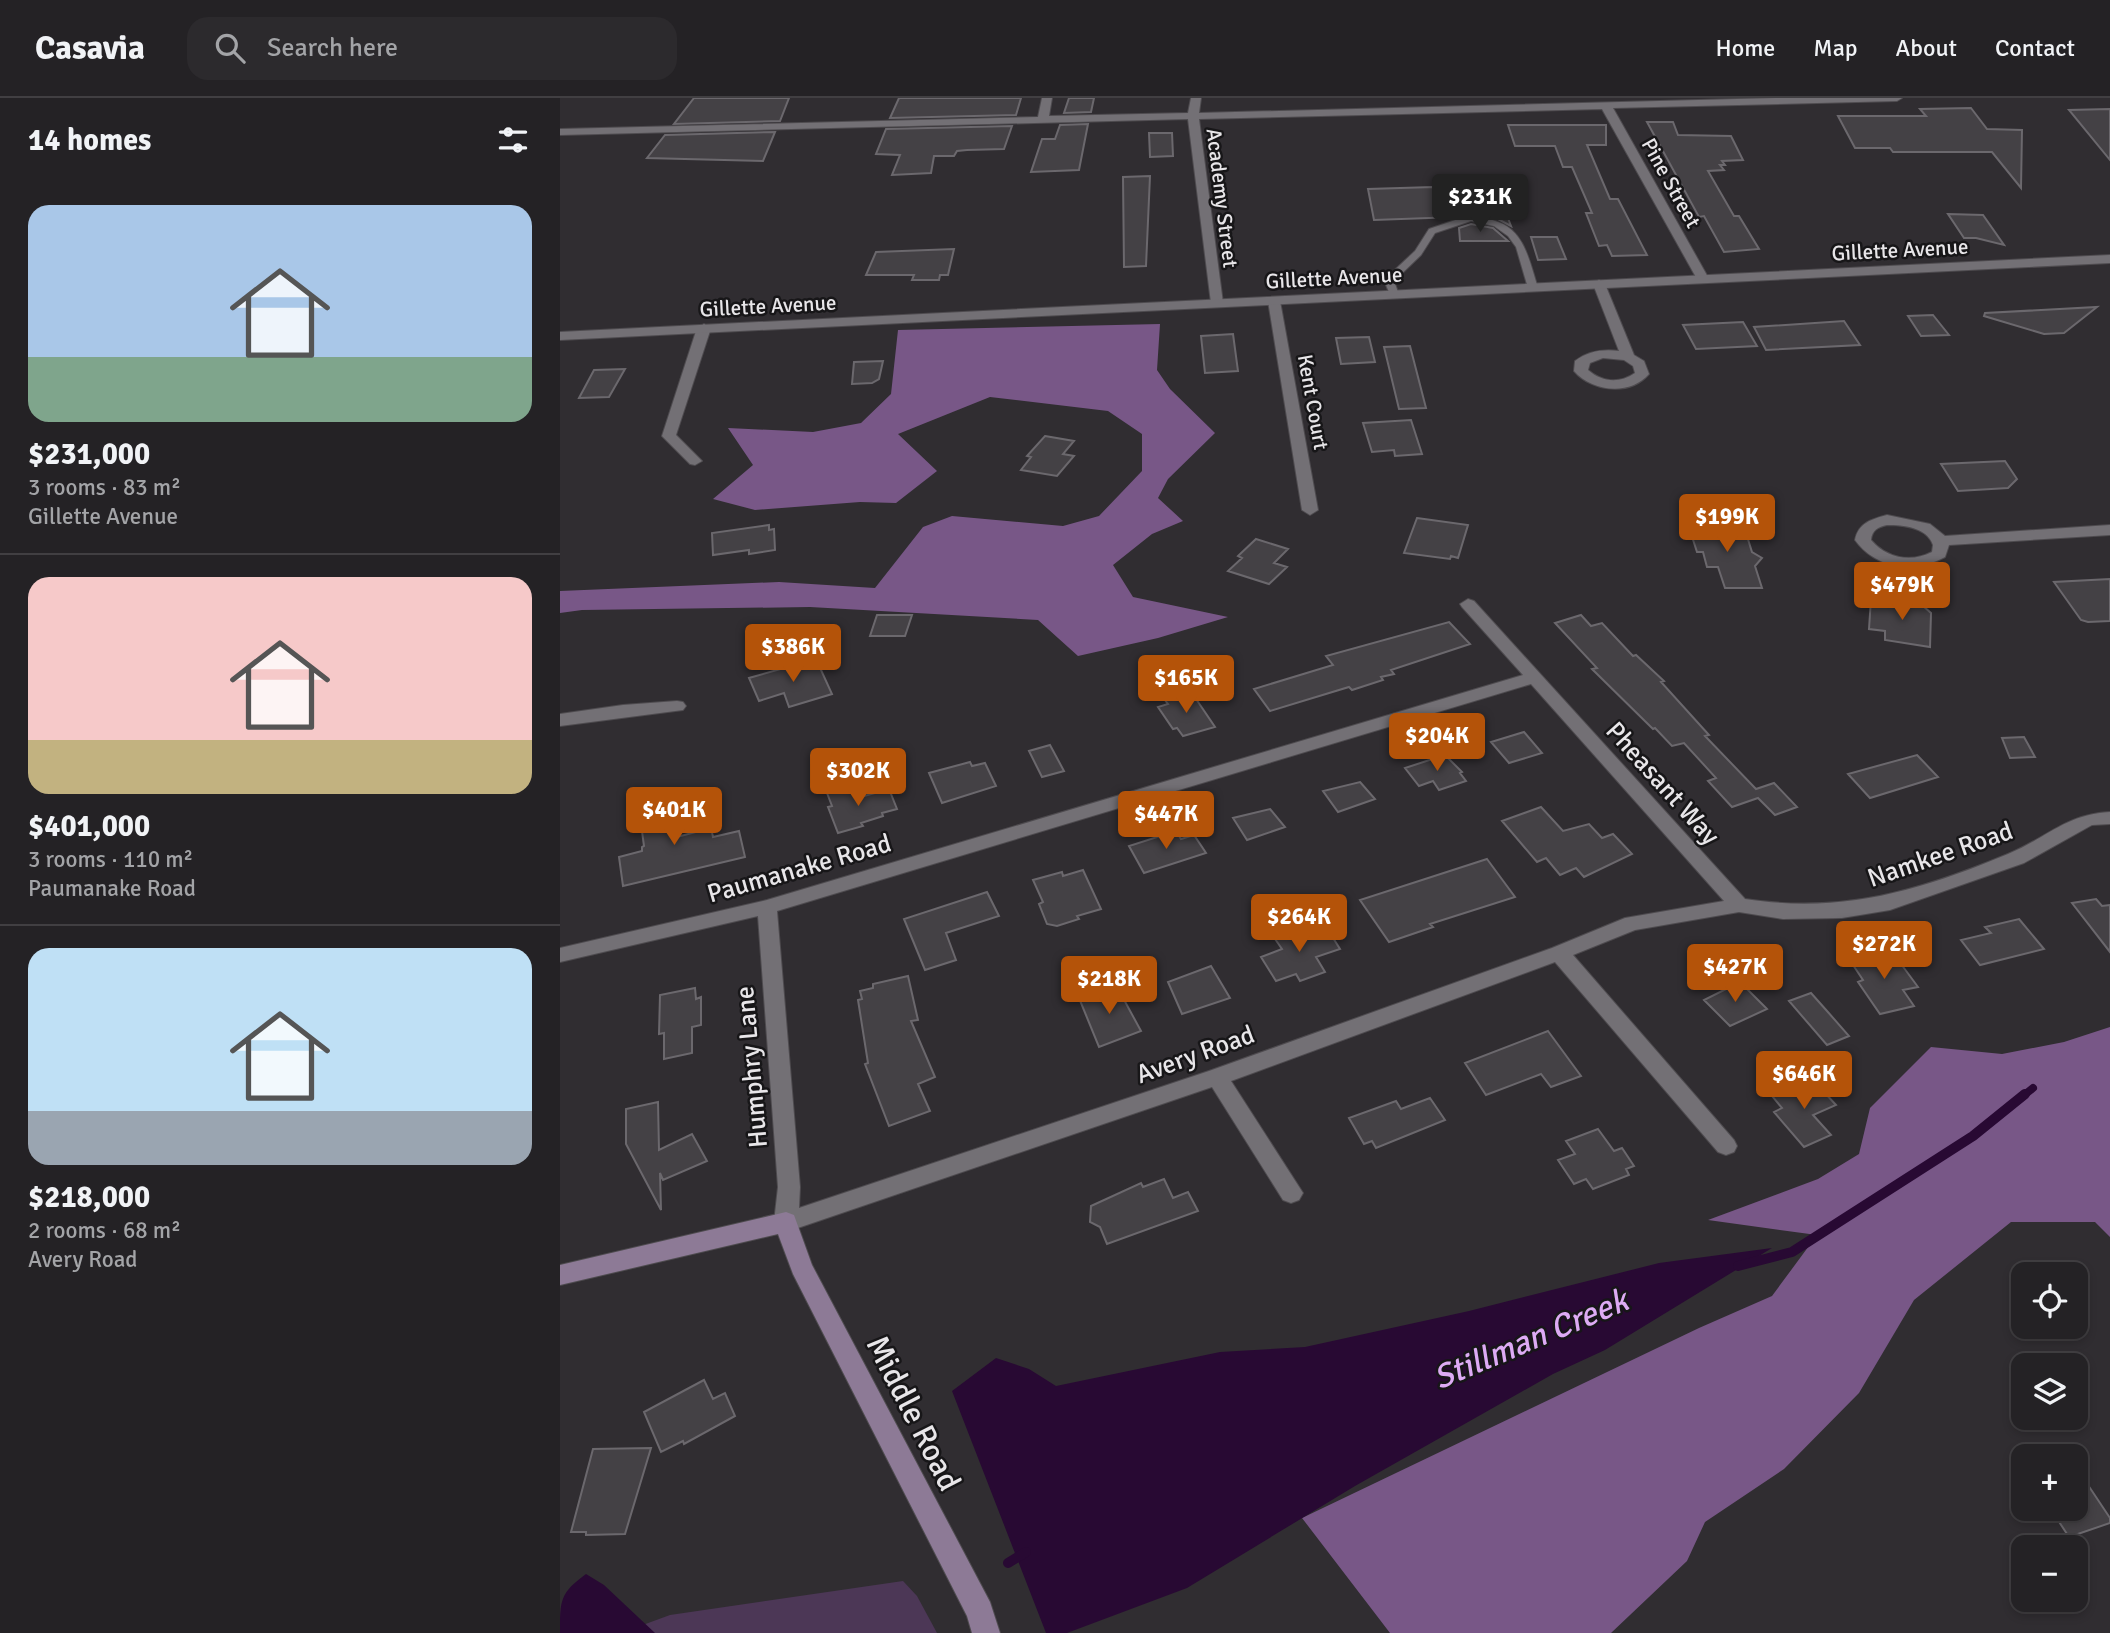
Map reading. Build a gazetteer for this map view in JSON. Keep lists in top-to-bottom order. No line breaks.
{"streets":{"main road":["Middle Road"],"street":["Pine Street","Academy Street","Gillette Avenue","Kent Court","Pheasant Way","Namkee Road","Paumanake Road","Avery Road","Humphry Lane"]},"crossings":[["Pine Street","Gillette Avenue"],["Academy Street","Gillette Avenue"],["Gillette Avenue","Kent Court"],["Pheasant Way","Namkee Road"],["Pheasant Way","Paumanake Road"],["Pheasant Way","Avery Road"],["Namkee Road","Avery Road"],["Paumanake Road","Humphry Lane"],["Avery Road","Humphry Lane"],["Avery Road","Middle Road"],["Humphry Lane","Middle Road"]],"water":["Stillman Creek"],"page":{"header":"Casavia","search":"Search here","nav":["Home","Map","About","Contact"],"heading":"14 homes","price":["$231K","$199K","$479K","$386K","$165K","$204K","$302K","$401K","$447K","$264K","$272K","$427K","$218K","$646K"],"list":[{"name":"$231,000","note":"3 rooms · 83 m² · Gillette Avenue"},{"name":"$401,000","note":"3 rooms · 110 m² · Paumanake Road"},{"name":"$218,000","note":"2 rooms · 68 m² · Avery Road"}],"map_buttons":["+","−"]}}
